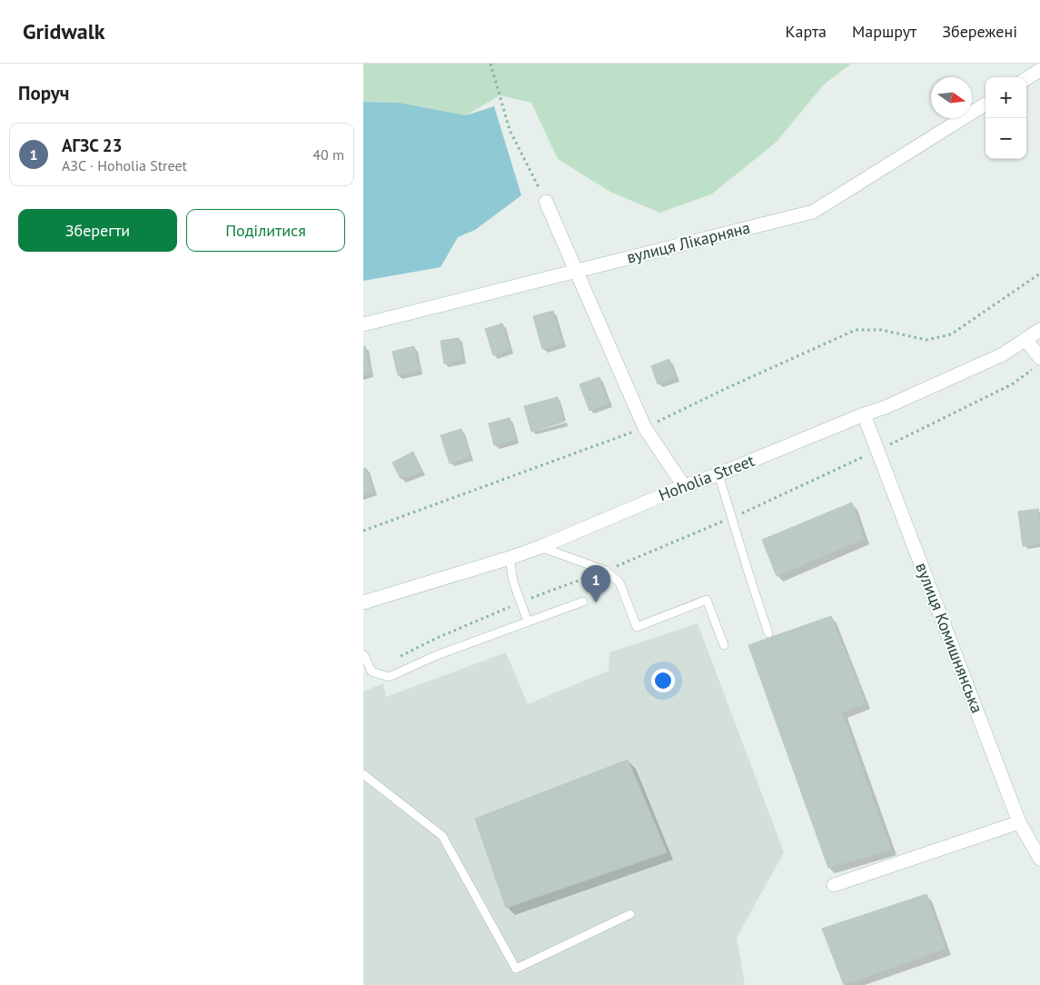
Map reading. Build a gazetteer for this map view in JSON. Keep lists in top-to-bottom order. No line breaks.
{"streets":{"street":["вулиця Лікарняна","Hoholia Street","вулиця Комишнянська"]},"crossings":[["Hoholia Street","вулиця Комишнянська"]],"north":"right","page":{"header":"Gridwalk","nav":["Карта","Маршрут","Збережені"],"heading":"Поруч","map_buttons":["+","−"],"list":[{"mark":"1","name":"АГЗС 23","note":"АЗС · Hoholia Street","value":"40 m"}],"buttons":["Зберегти","Поділитися"],"pins":"1"}}
